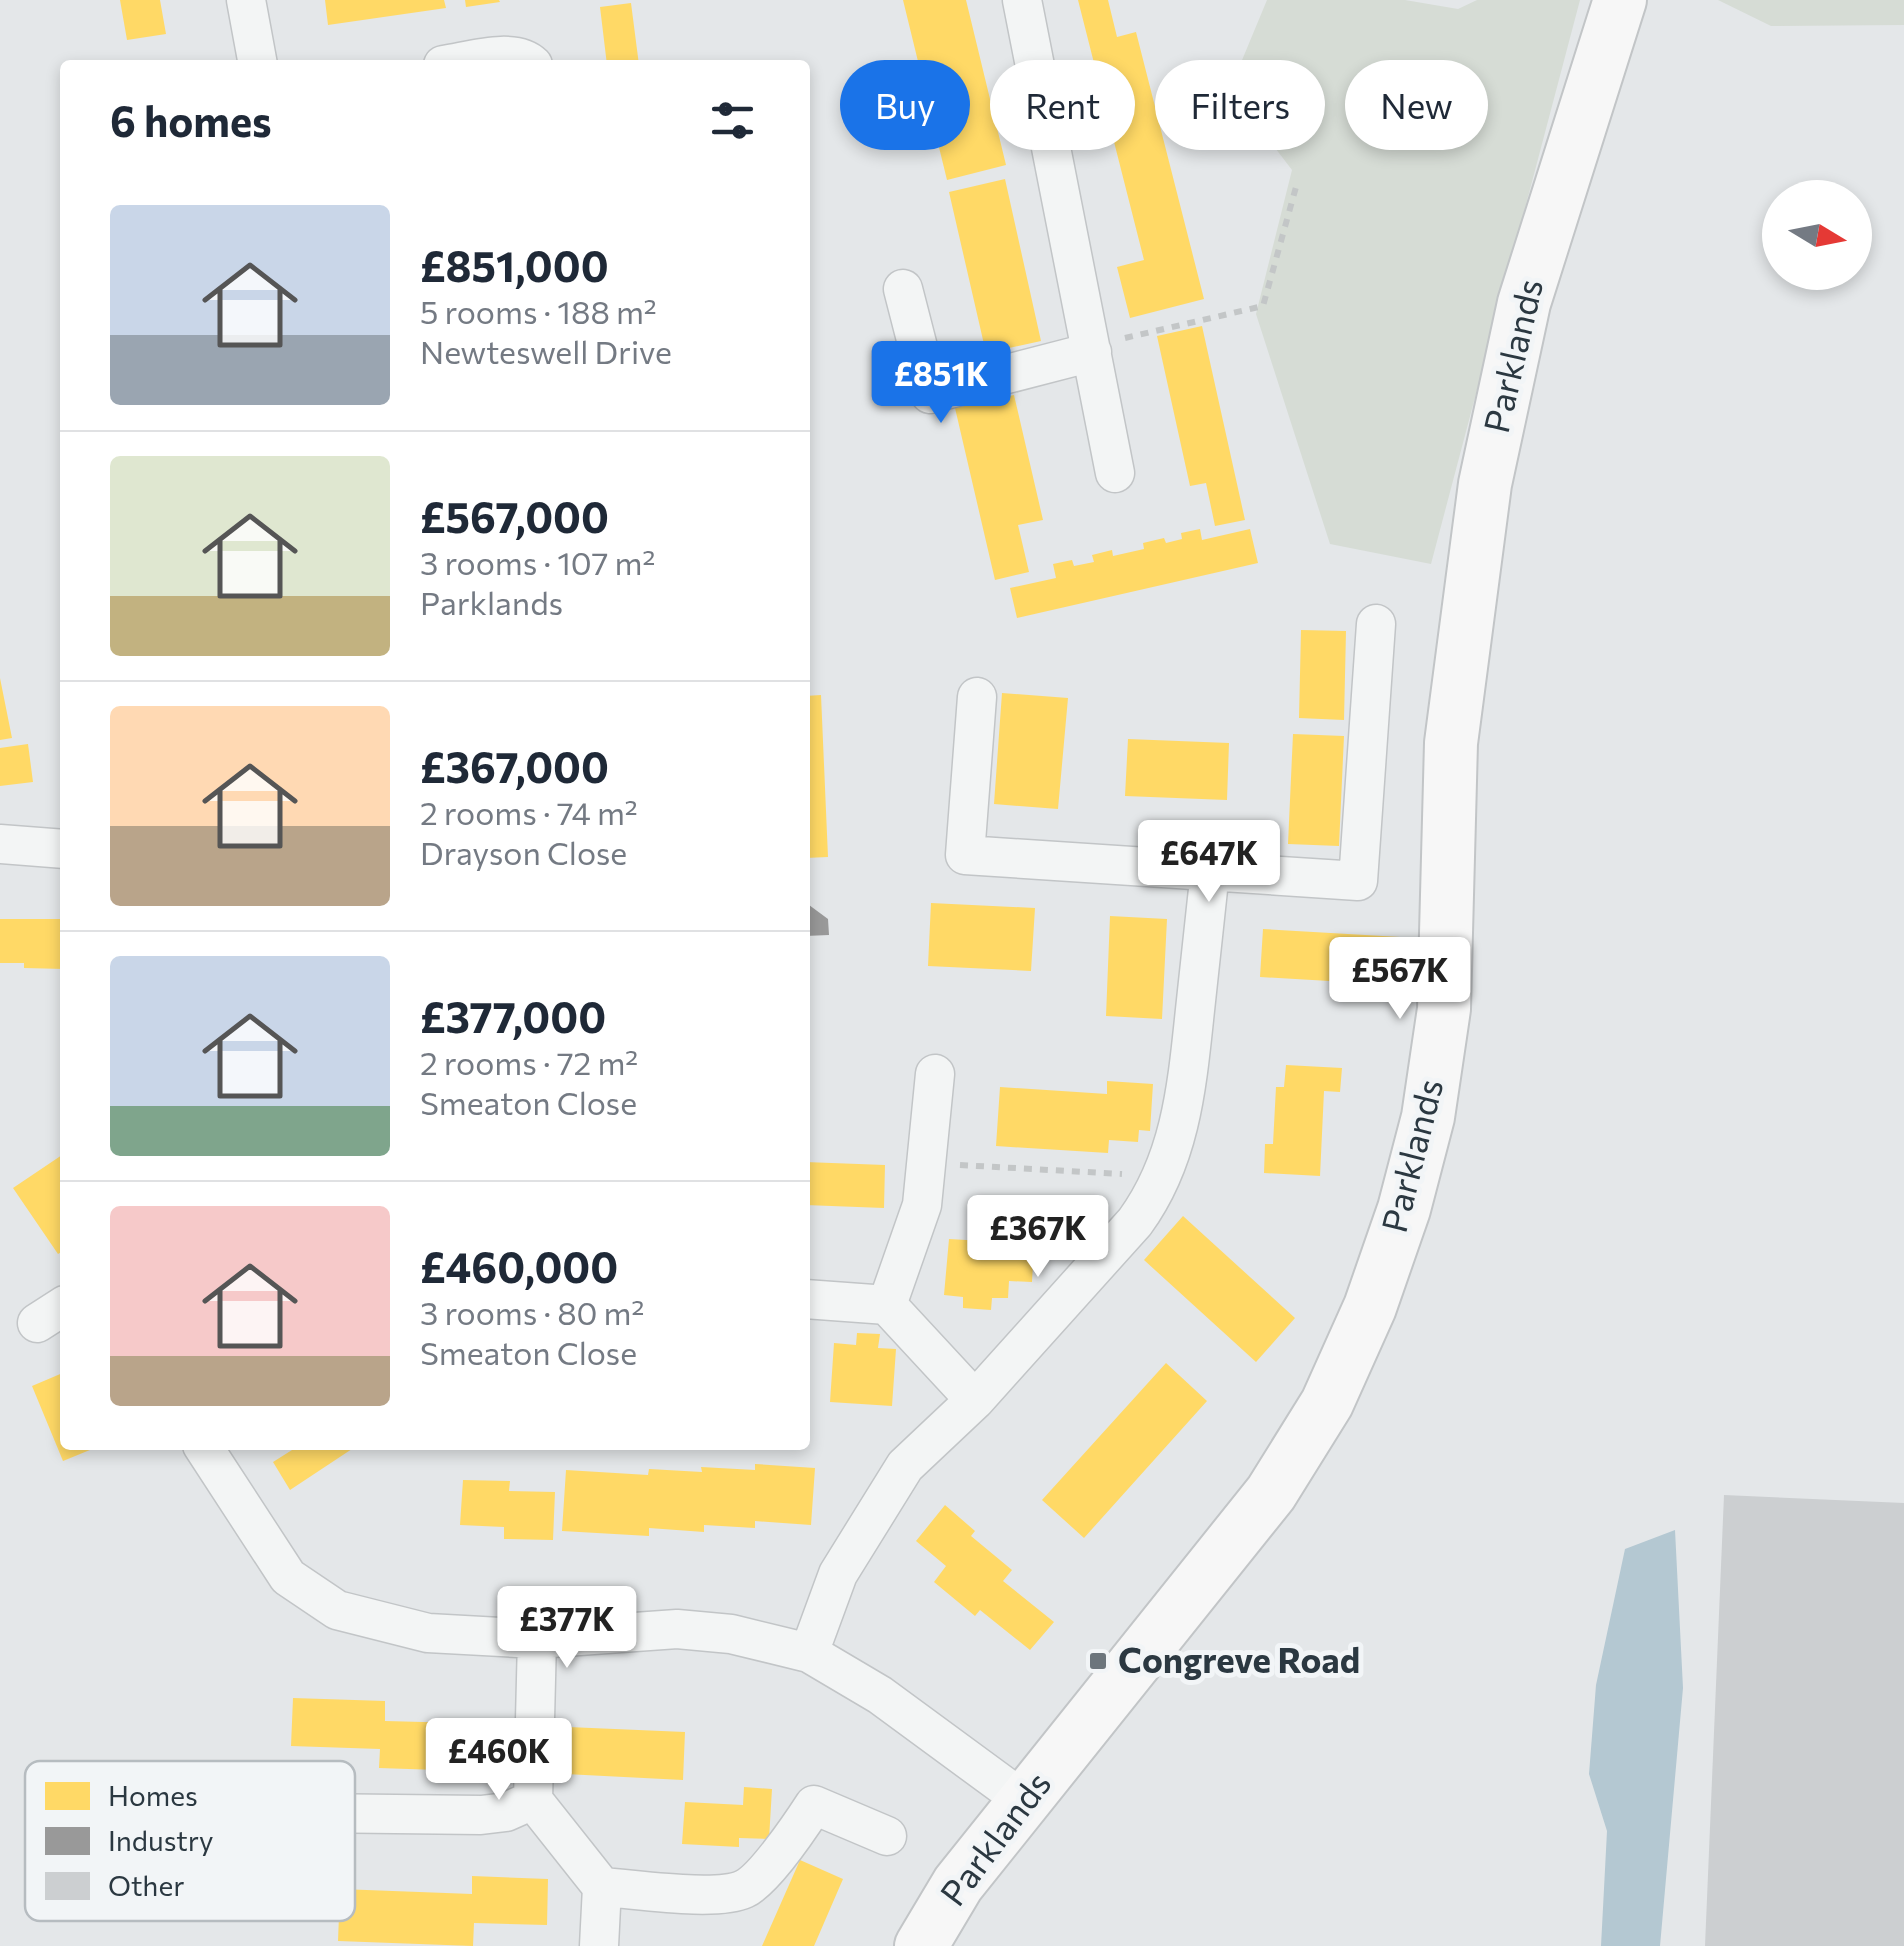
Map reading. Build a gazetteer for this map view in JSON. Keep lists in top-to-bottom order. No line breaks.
{"streets":{"street":["Parklands"]},"places":{"transit":["Congreve Road"]},"legend":["Homes","Industry","Other"],"north":"right","page":{"chip":["Buy","Rent","Filters","New"],"heading":"6 homes","list":[{"name":"£851,000","note":"5 rooms · 188 m² · Newteswell Drive"},{"name":"£567,000","note":"3 rooms · 107 m² · Parklands"},{"name":"£367,000","note":"2 rooms · 74 m² · Drayson Close"},{"name":"£377,000","note":"2 rooms · 72 m² · Smeaton Close"},{"name":"£460,000","note":"3 rooms · 80 m² · Smeaton Close"}],"price":["£851K","£647K","£567K","£367K","£377K","£460K"]}}
